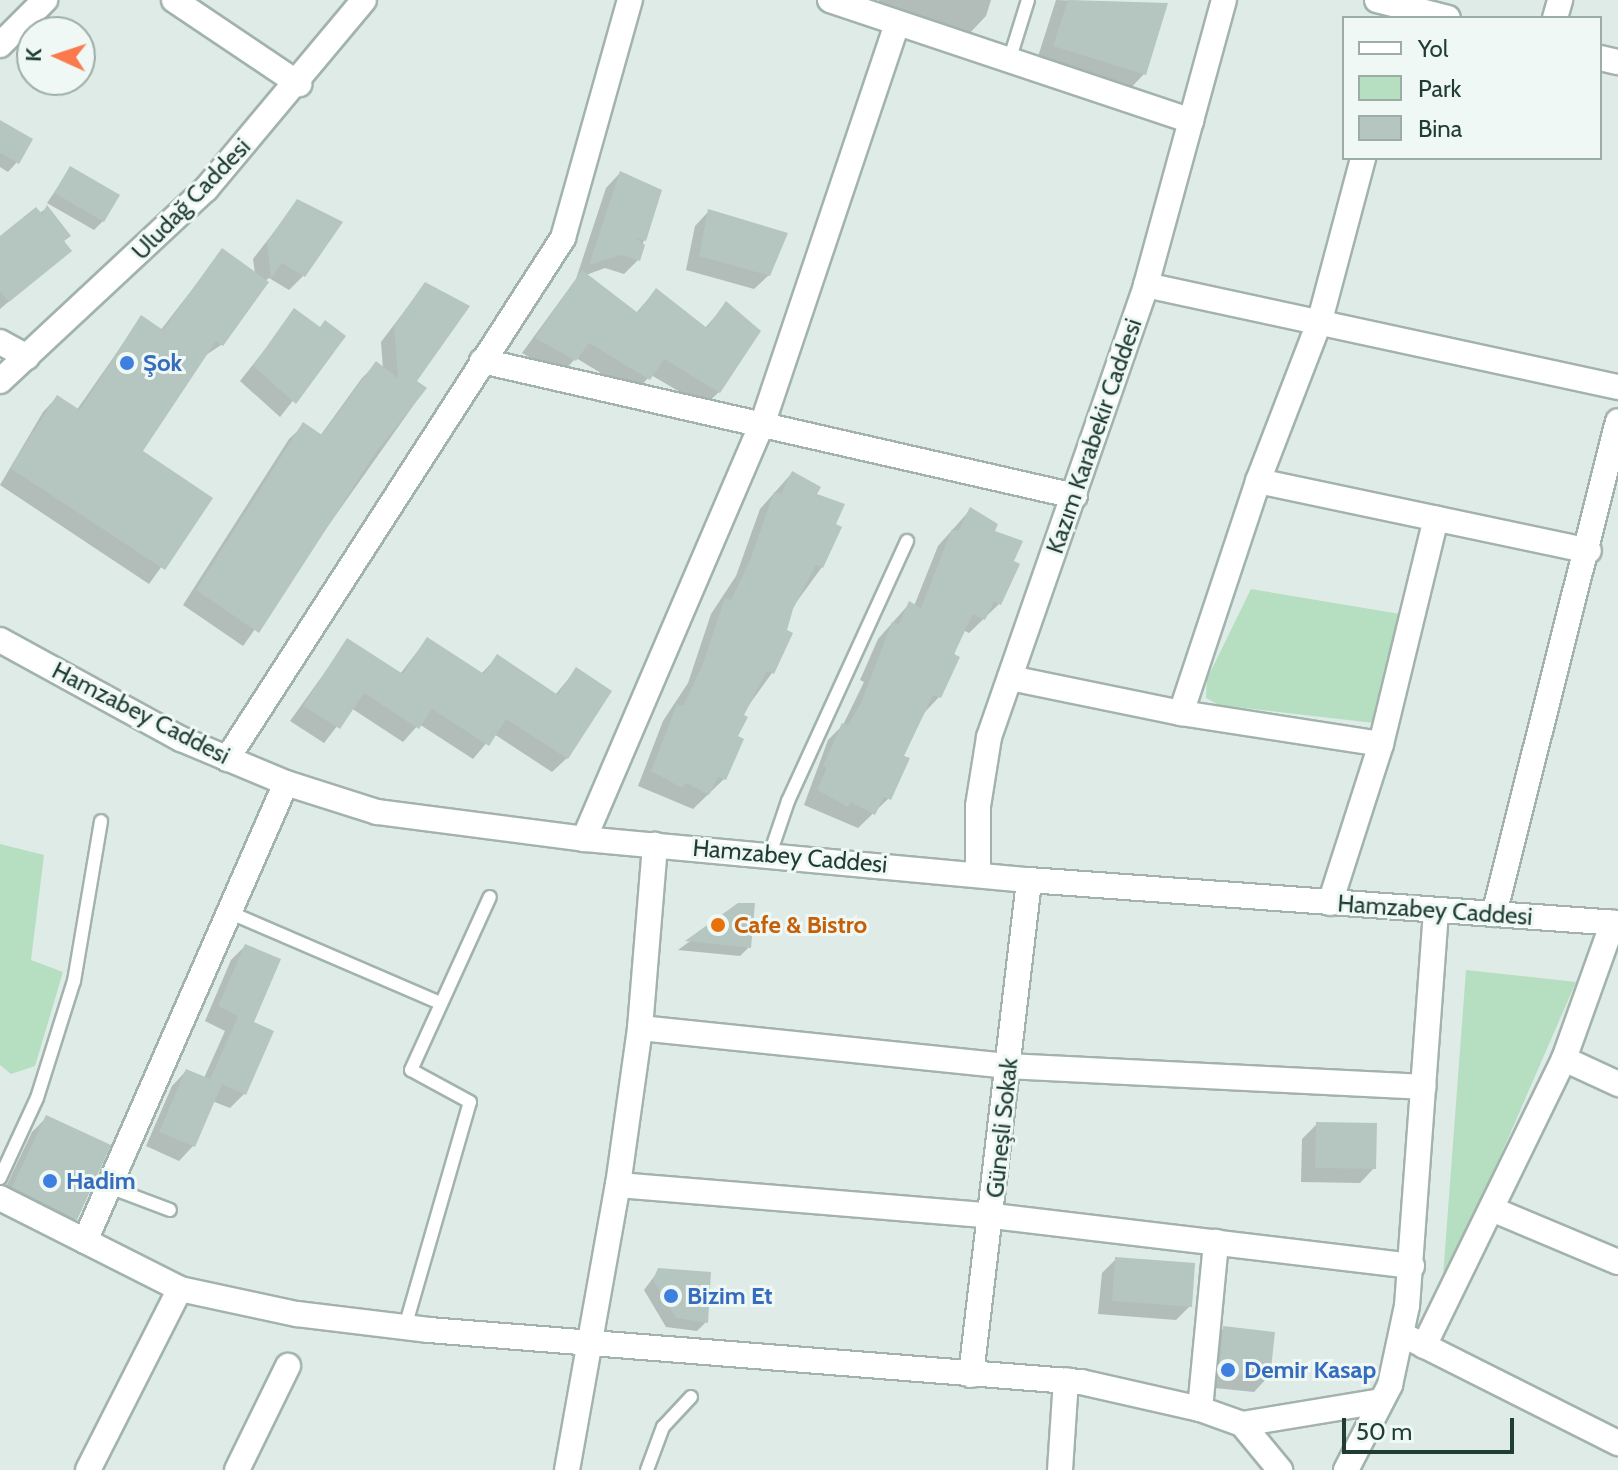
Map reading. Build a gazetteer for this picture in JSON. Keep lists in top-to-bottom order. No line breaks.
{"streets":{"street":["Uludağ Caddesi","Kazım Karabekir Caddesi","Hamzabey Caddesi","Güneşli Sokak"]},"crossings":[["Kazım Karabekir Caddesi","Hamzabey Caddesi"],["Hamzabey Caddesi","Güneşli Sokak"]],"places":["Şok","Cafe & Bistro","Hadim","Bizim Et","Demir Kasap"],"legend":["Yol","Park","Bina"],"scale_bar":"50 m","north":"left"}
